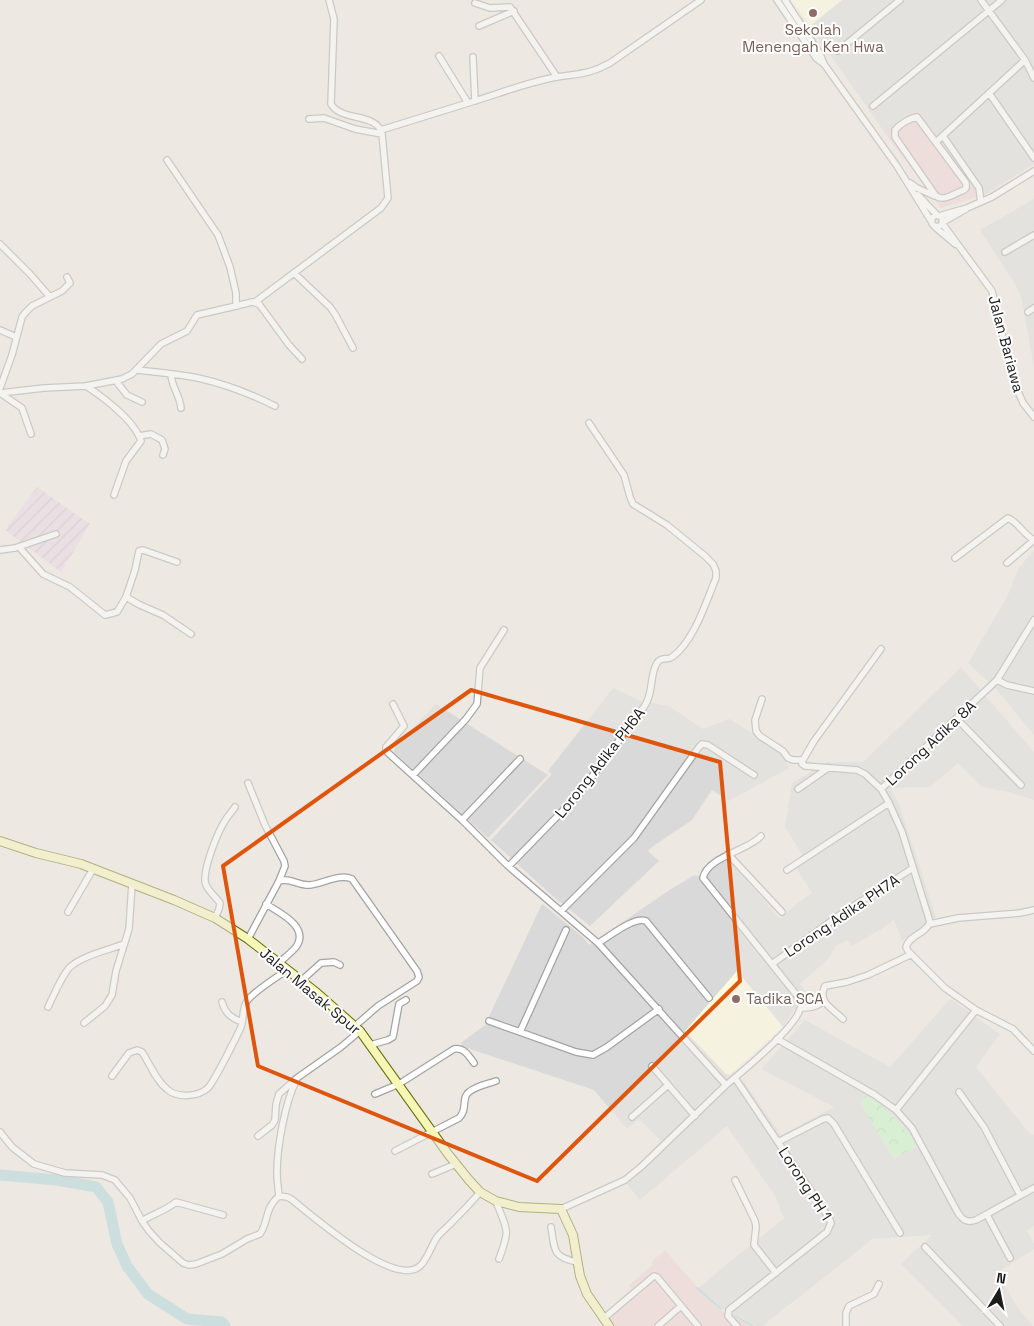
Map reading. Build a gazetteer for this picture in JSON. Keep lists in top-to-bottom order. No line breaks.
{"streets":{"street":["Jalan Bariawa","Lorong Adika 8A","Lorong Adika PH6A","Lorong Adika PH7A","Jalan Masak Spur","Lorong PH 1"]},"places":["Sekolah Menengah Ken Hwa","Tadika SCA"],"north":"top"}
